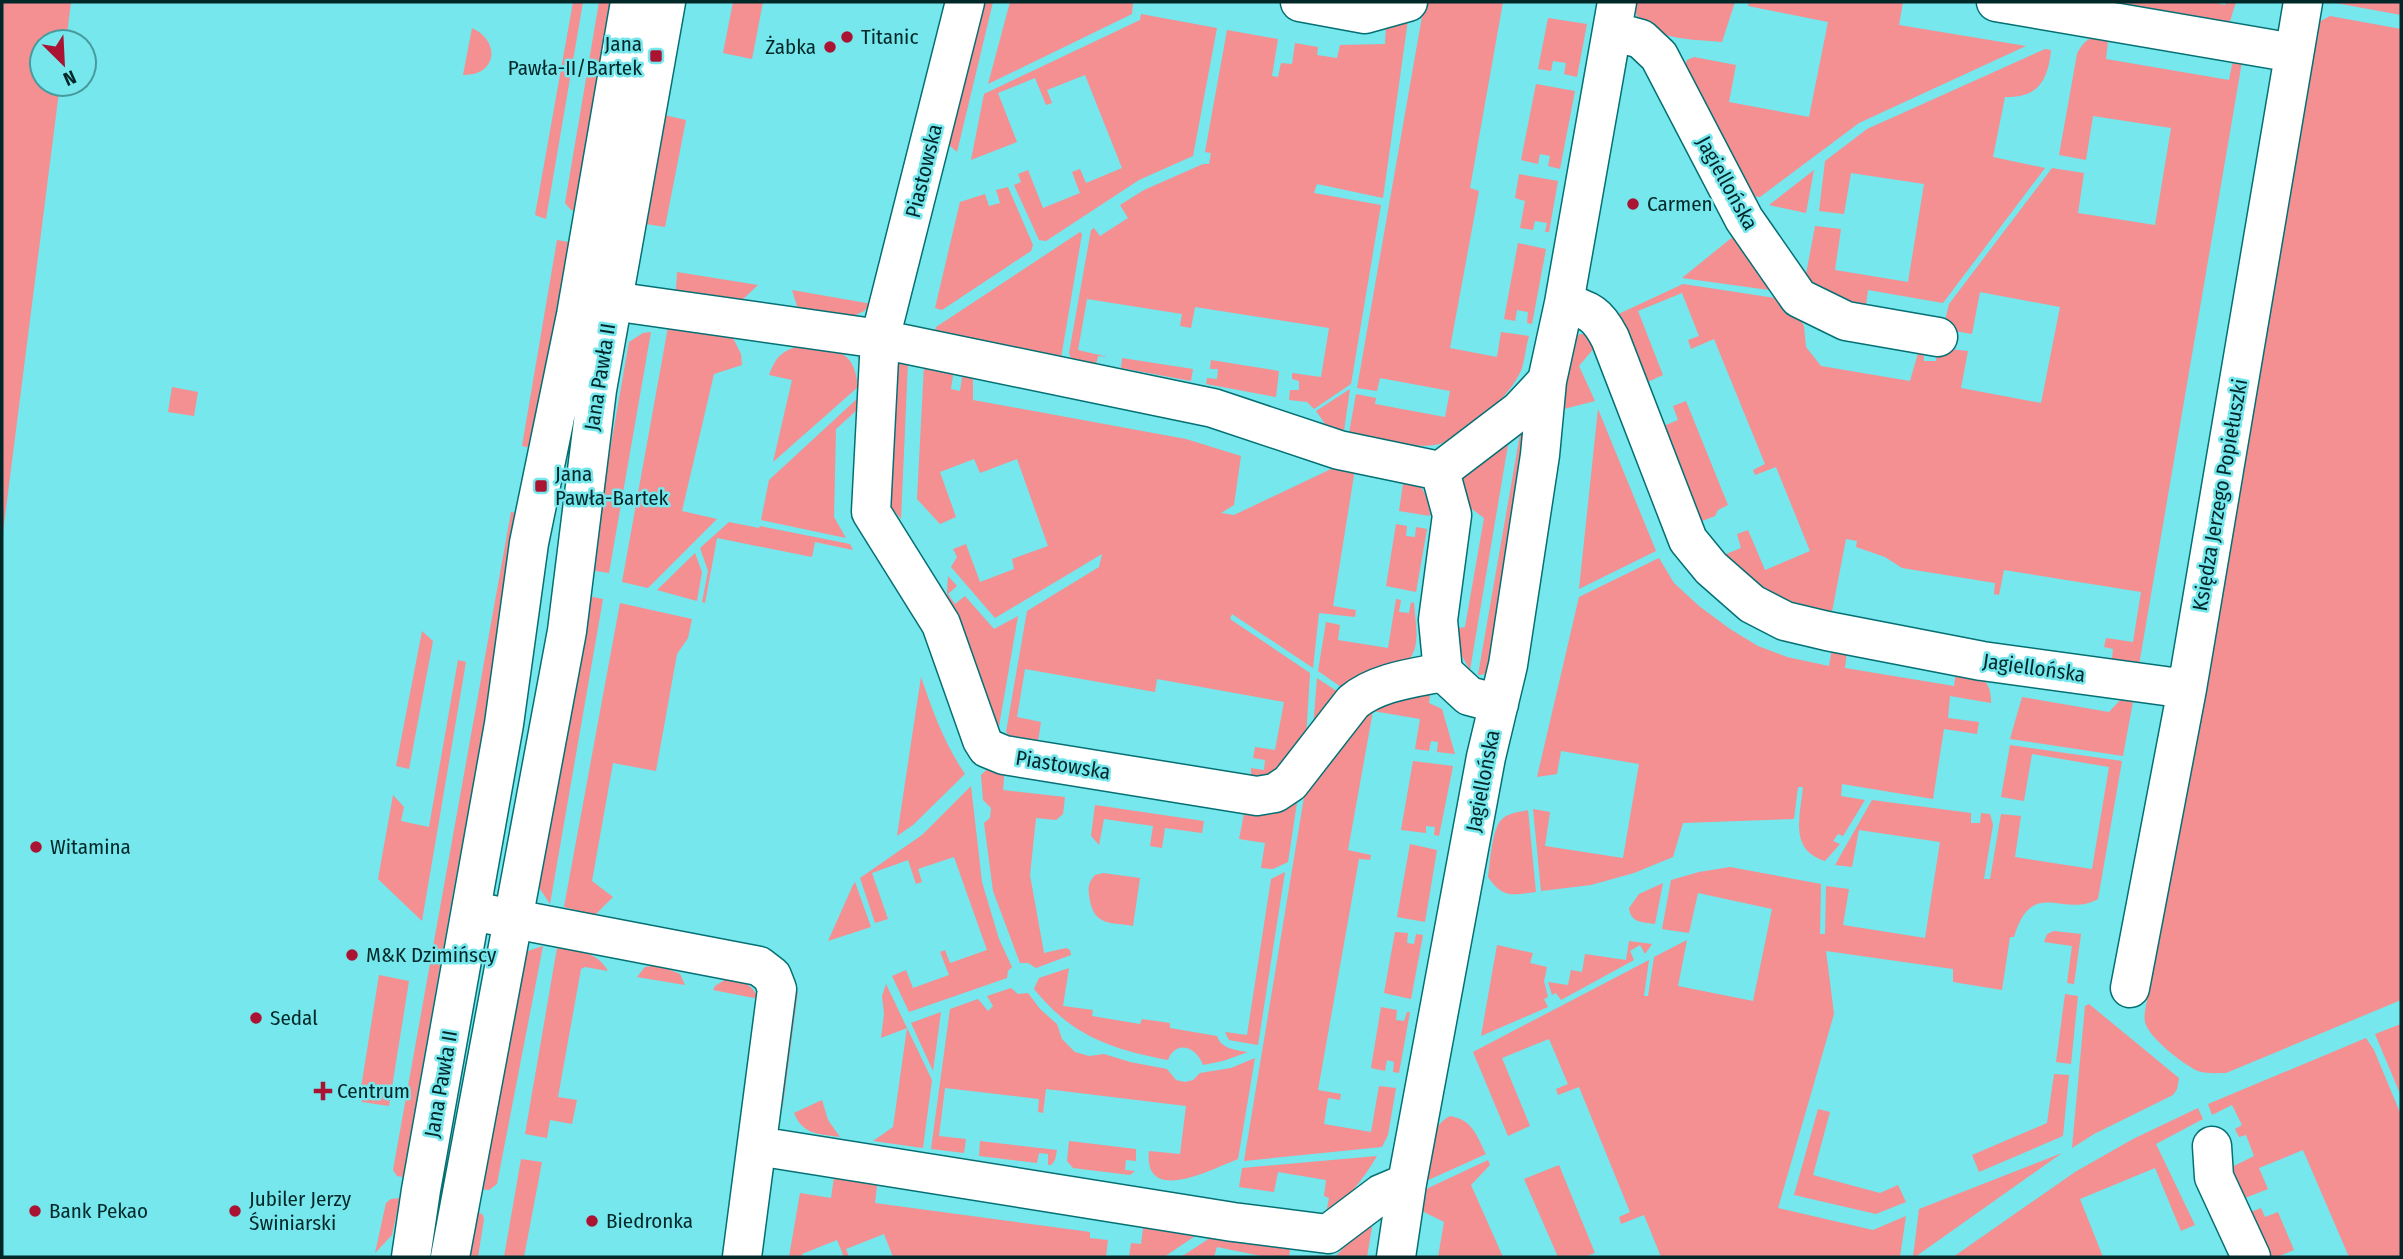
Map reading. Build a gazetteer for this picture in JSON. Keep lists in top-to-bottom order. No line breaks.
{"streets":{"street":["Piastowska","Jagiellońska","Jana Pawła II","Księdza Jerzego Popiełuszki"]},"crossings":[["Jagiellońska","Księdza Jerzego Popiełuszki"]],"places":{"other":["Titanic","Żabka","Carmen","Witamina","M&K Dzimińscy","Sedal","Bank Pekao","Jubiler Jerzy Świniarski","Biedronka"],"transit":["Jana Pawła-II/Bartek","Jana Pawła-Bartek"],"health":["Centrum"]},"north":"bottom right"}
